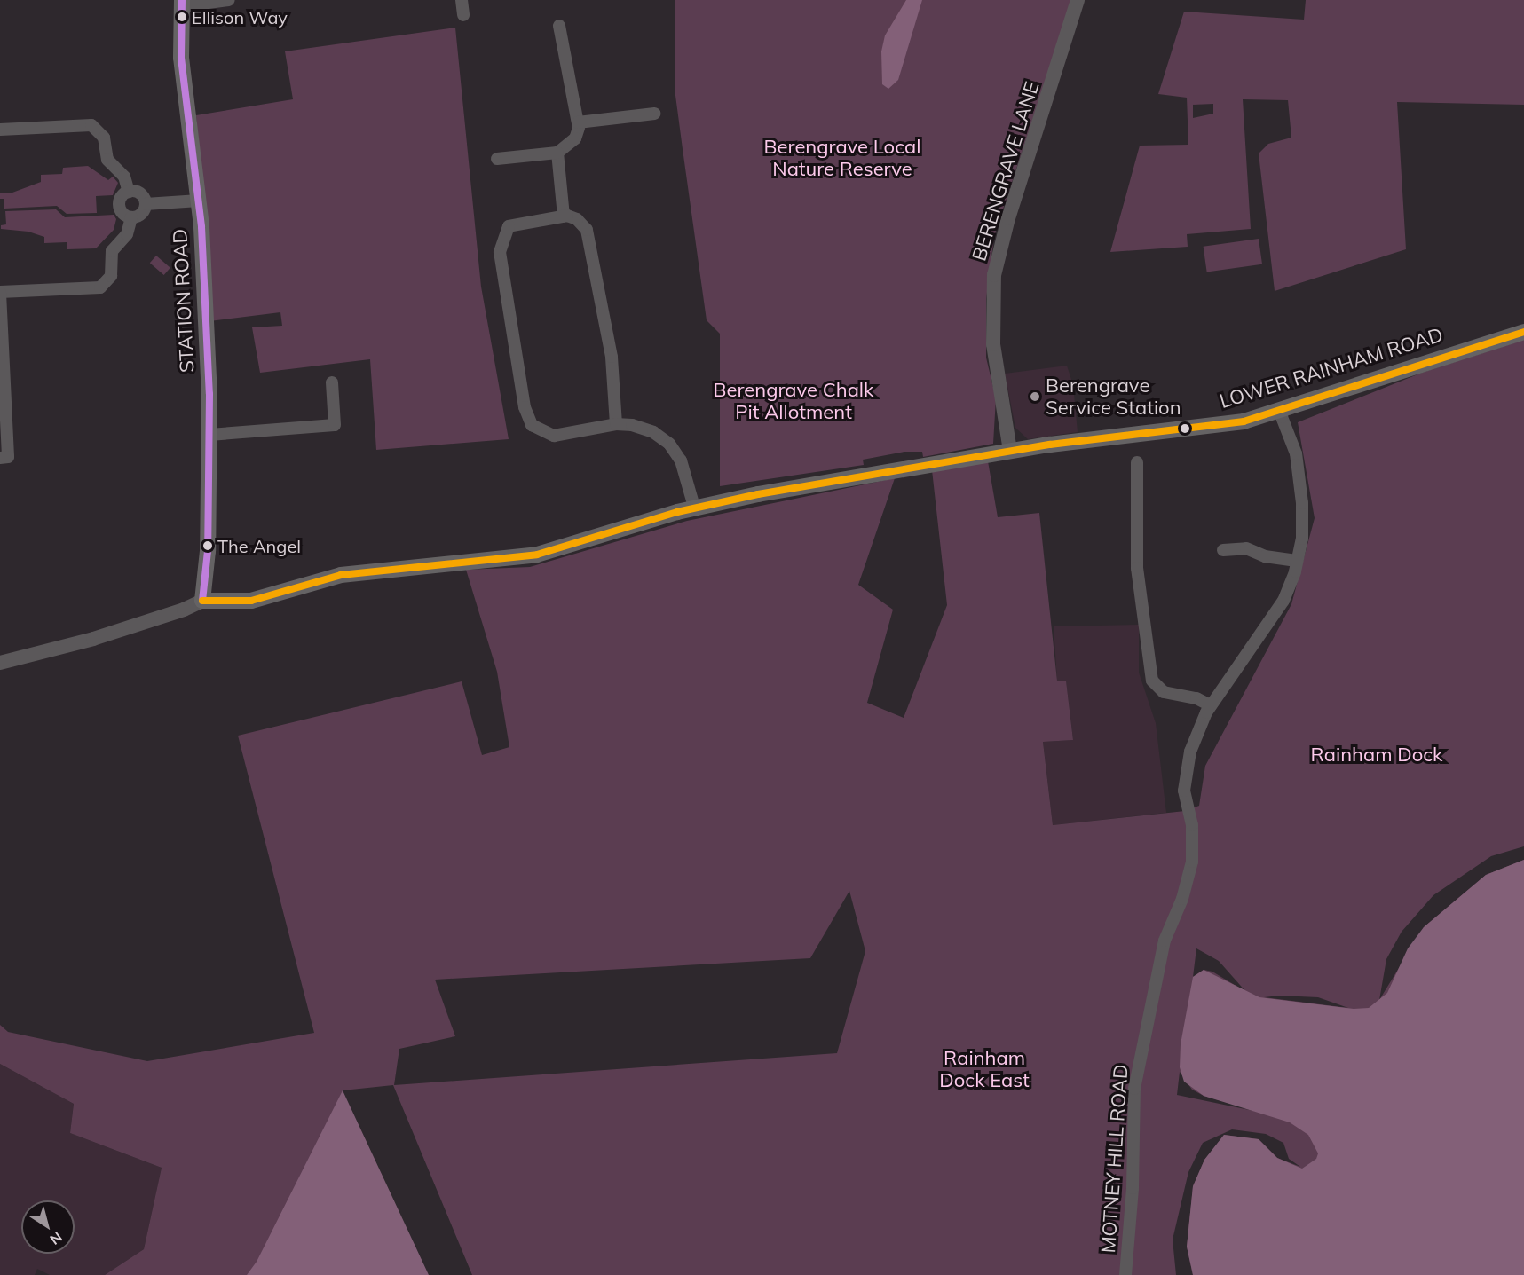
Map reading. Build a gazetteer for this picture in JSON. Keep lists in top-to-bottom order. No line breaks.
{"streets":{"main road":["STATION ROAD","LOWER RAINHAM ROAD"],"street":["BERENGRAVE LANE","MOTNEY HILL ROAD"]},"crossings":[["BERENGRAVE LANE","LOWER RAINHAM ROAD"],["STATION ROAD","LOWER RAINHAM ROAD"],["LOWER RAINHAM ROAD","MOTNEY HILL ROAD"]],"parks":["Berengrave Local Nature Reserve","Berengrave Chalk Pit Allotment","Rainham Dock","Rainham Dock East"],"places":["Ellison Way","Berengrave Service Station","The Angel"],"north":"bottom right"}
